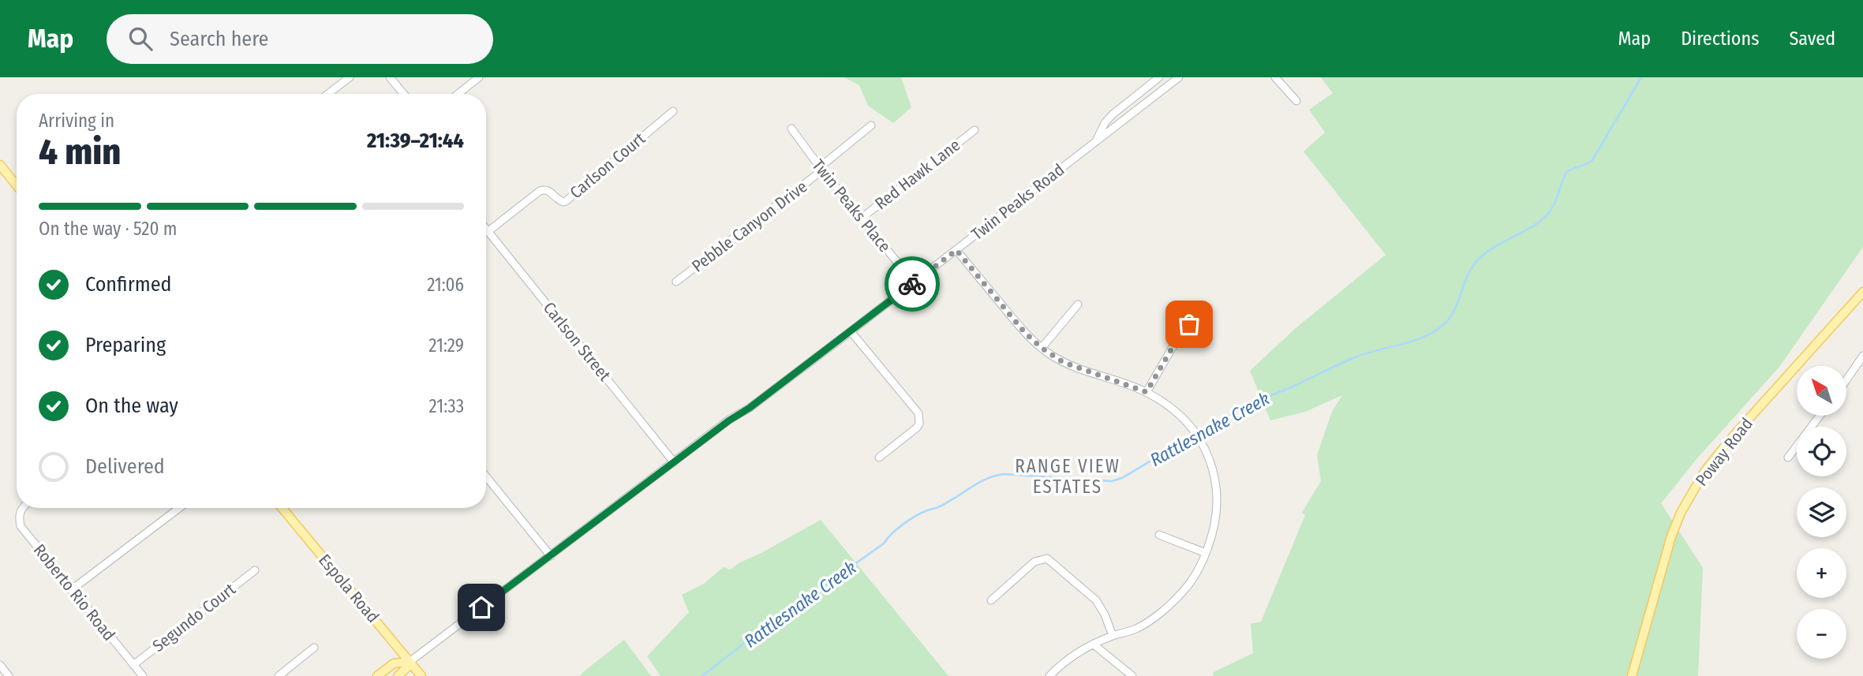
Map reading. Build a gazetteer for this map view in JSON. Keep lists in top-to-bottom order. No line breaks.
{"streets":{"main road":["Twin Peaks Road","Poway Road","Espola Road"],"street":["Carlson Court","Red Hawk Lane","Twin Peaks Place","Pebble Canyon Drive","Carlson Street","Roberto Rio Road","Segundo Court"]},"crossings":[["Carlson Court","Carlson Street"],["Red Hawk Lane","Twin Peaks Place"],["Twin Peaks Road","Twin Peaks Place"],["Twin Peaks Road","Carlson Street"],["Twin Peaks Road","Espola Road"],["Twin Peaks Place","Pebble Canyon Drive"],["Roberto Rio Road","Segundo Court"]],"districts":["RANGE VIEW ESTATES"],"water":["Rattlesnake Creek"],"north":"top left","page":{"header":"Map","search":"Search here","nav":["Map","Directions","Saved"],"heading":["4 min","Arriving in","21:39–21:44"],"bar":"On the way · 520 m","list":[["Confirmed","21:06"],["Preparing","21:29"],["On the way","21:33"],"Delivered"],"map_buttons":["+","−"]}}
